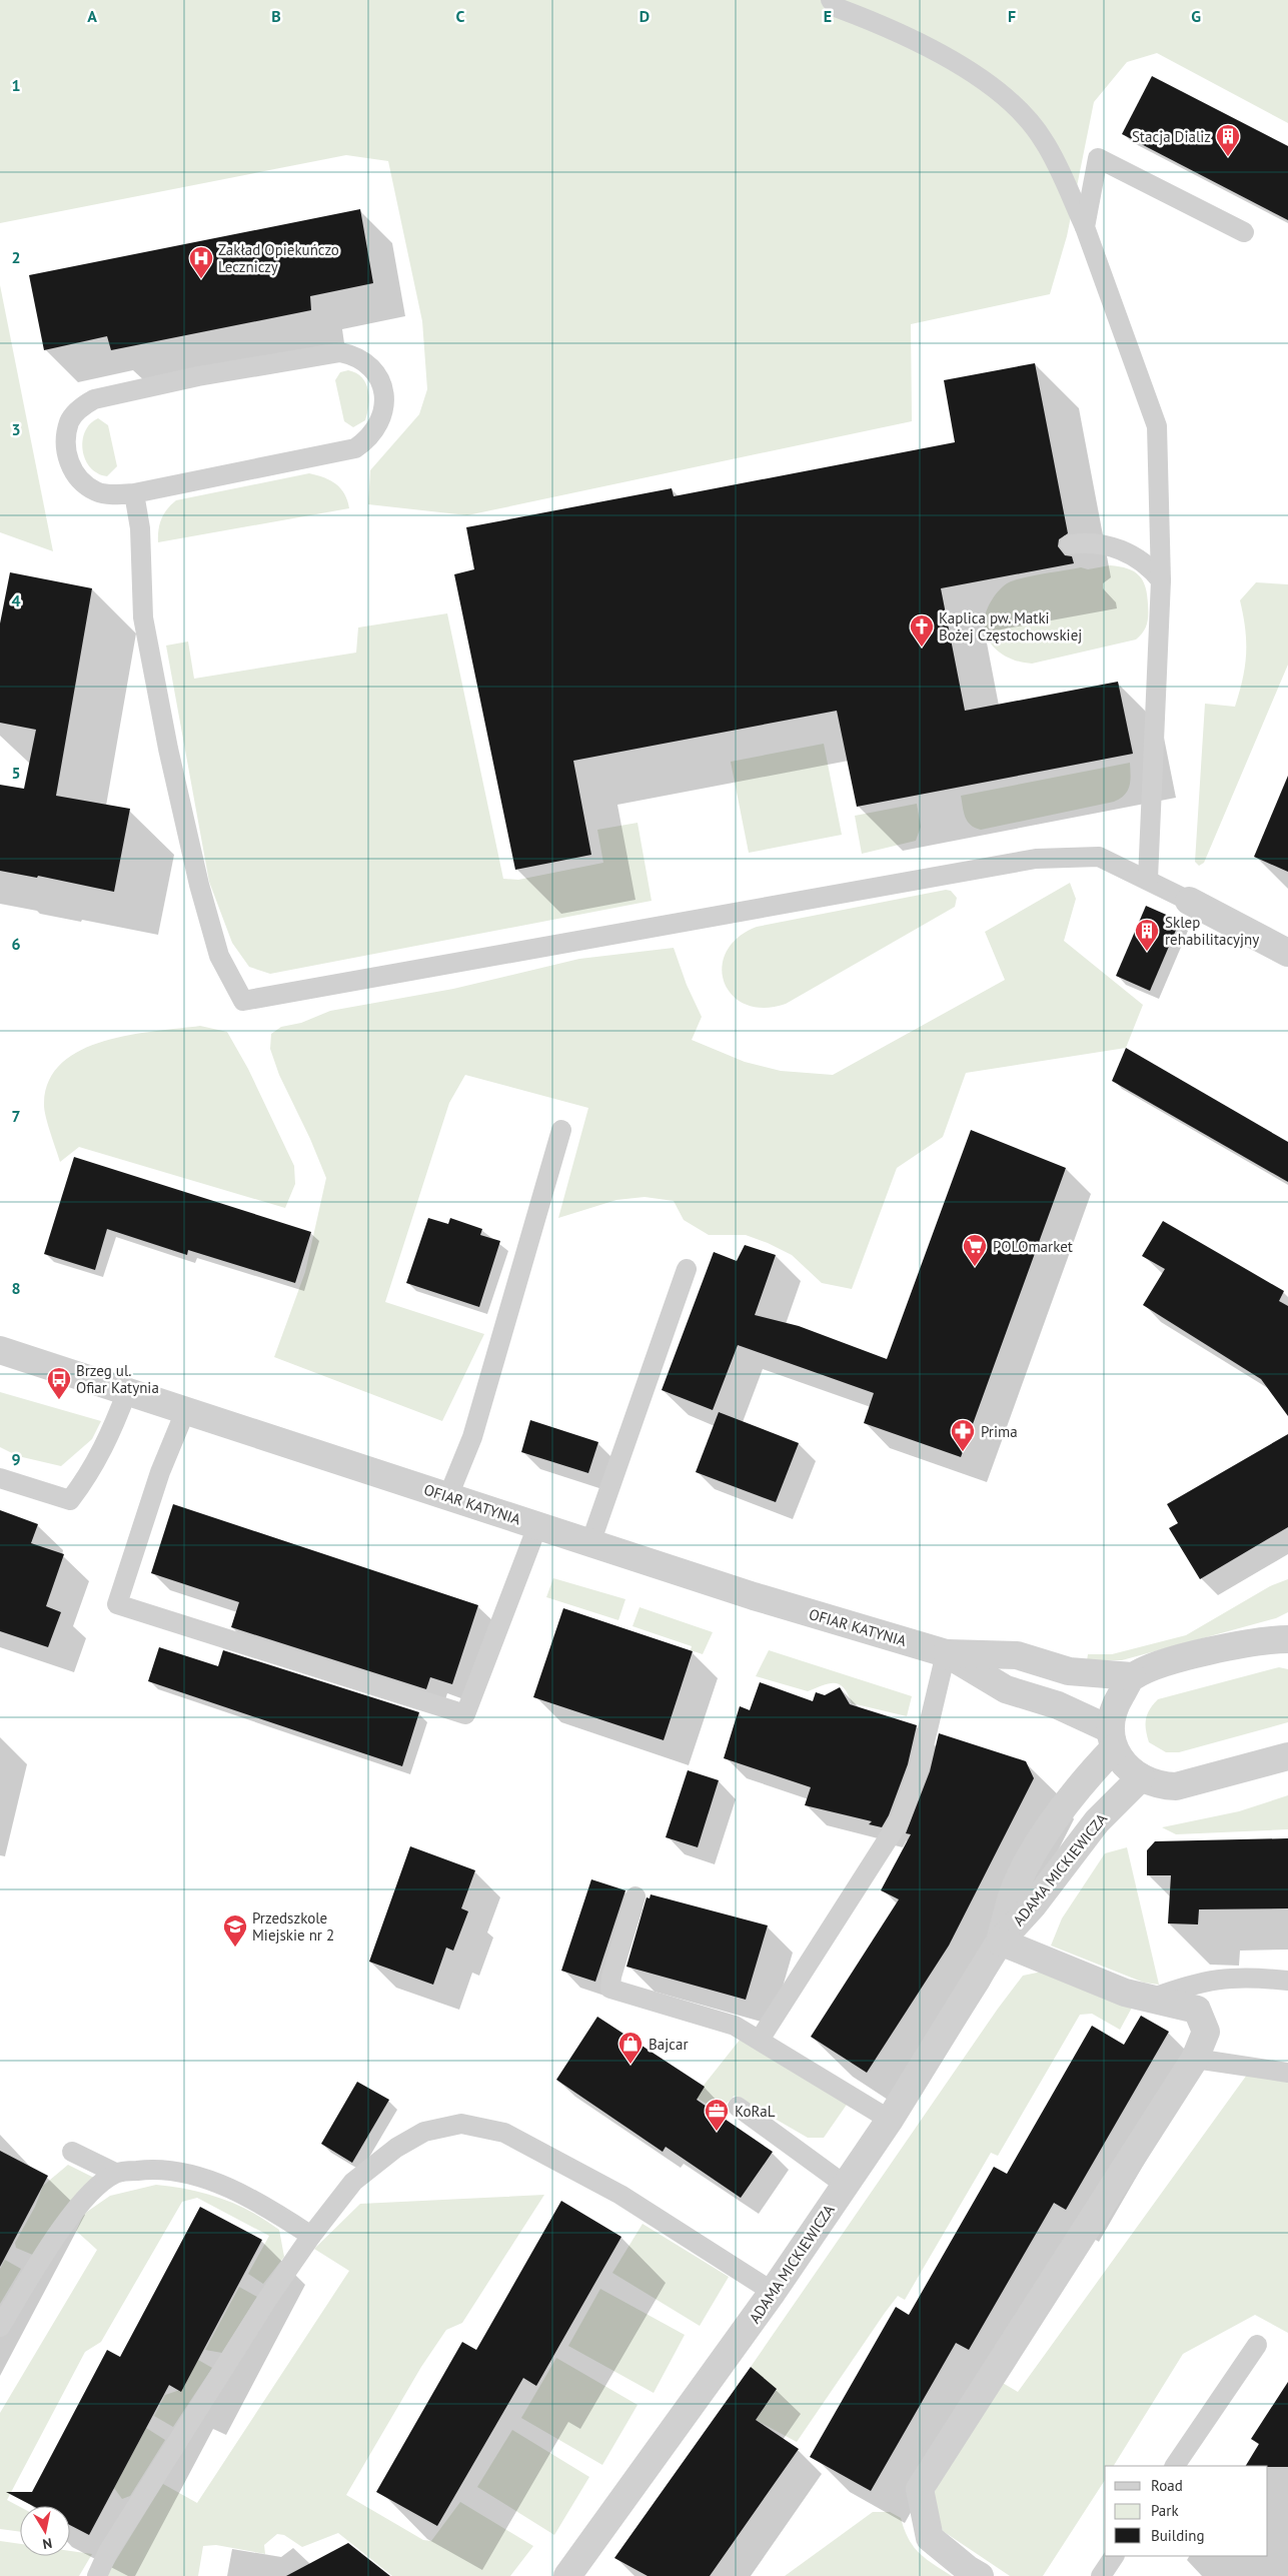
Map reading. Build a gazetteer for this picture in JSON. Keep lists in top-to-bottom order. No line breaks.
{"streets":{"street":["OFIAR KATYNIA","ADAMA MICKIEWICZA"]},"crossings":[["OFIAR KATYNIA","ADAMA MICKIEWICZA"]],"places":{"building":["Stacja Dializ","Sklep rehabilitacyjny"],"hospital":["Zakład Opiekuńczo Leczniczy"],"church":["Kaplica pw. Matki Bożej Częstochowskiej"],"supermarket":["POLOmarket"],"bus stop":["Brzeg ul. Ofiar Katynia"],"pharmacy":["Prima"],"school or university":["Przedszkole Miejskie nr 2"],"shop":["Bajcar"],"office":["KoRaL"]},"legend":["Road","Park","Building"],"north":"bottom","grid":{"columns":["A","B","C","D","E","F","G"],"rows":["1","2","3","4","5","6","7","8","9"]}}
